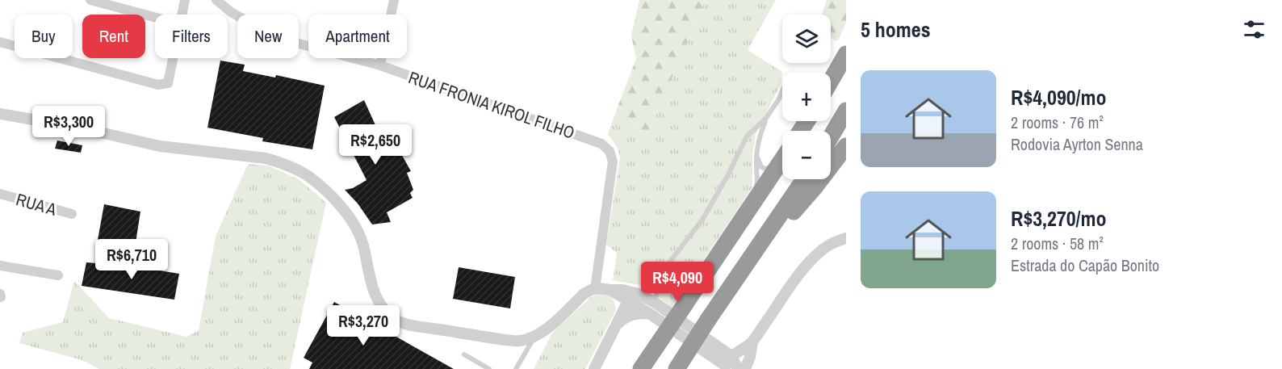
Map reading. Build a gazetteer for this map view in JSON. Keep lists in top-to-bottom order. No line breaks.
{"streets":{"street":["RUA FRONIA KIROL FILHO","RUA A"]},"page":{"heading":"5 homes","map_buttons":["+","−"],"chip":["Buy","Rent","Filters","New","Apartment"],"list":[{"name":"R$4,090/mo","note":"2 rooms · 76 m² · Rodovia Ayrton Senna"},{"name":"R$3,270/mo","note":"2 rooms · 58 m² · Estrada do Capão Bonito"}],"price":["R$3,300","R$2,650","R$6,710","R$4,090","R$3,270"]}}
